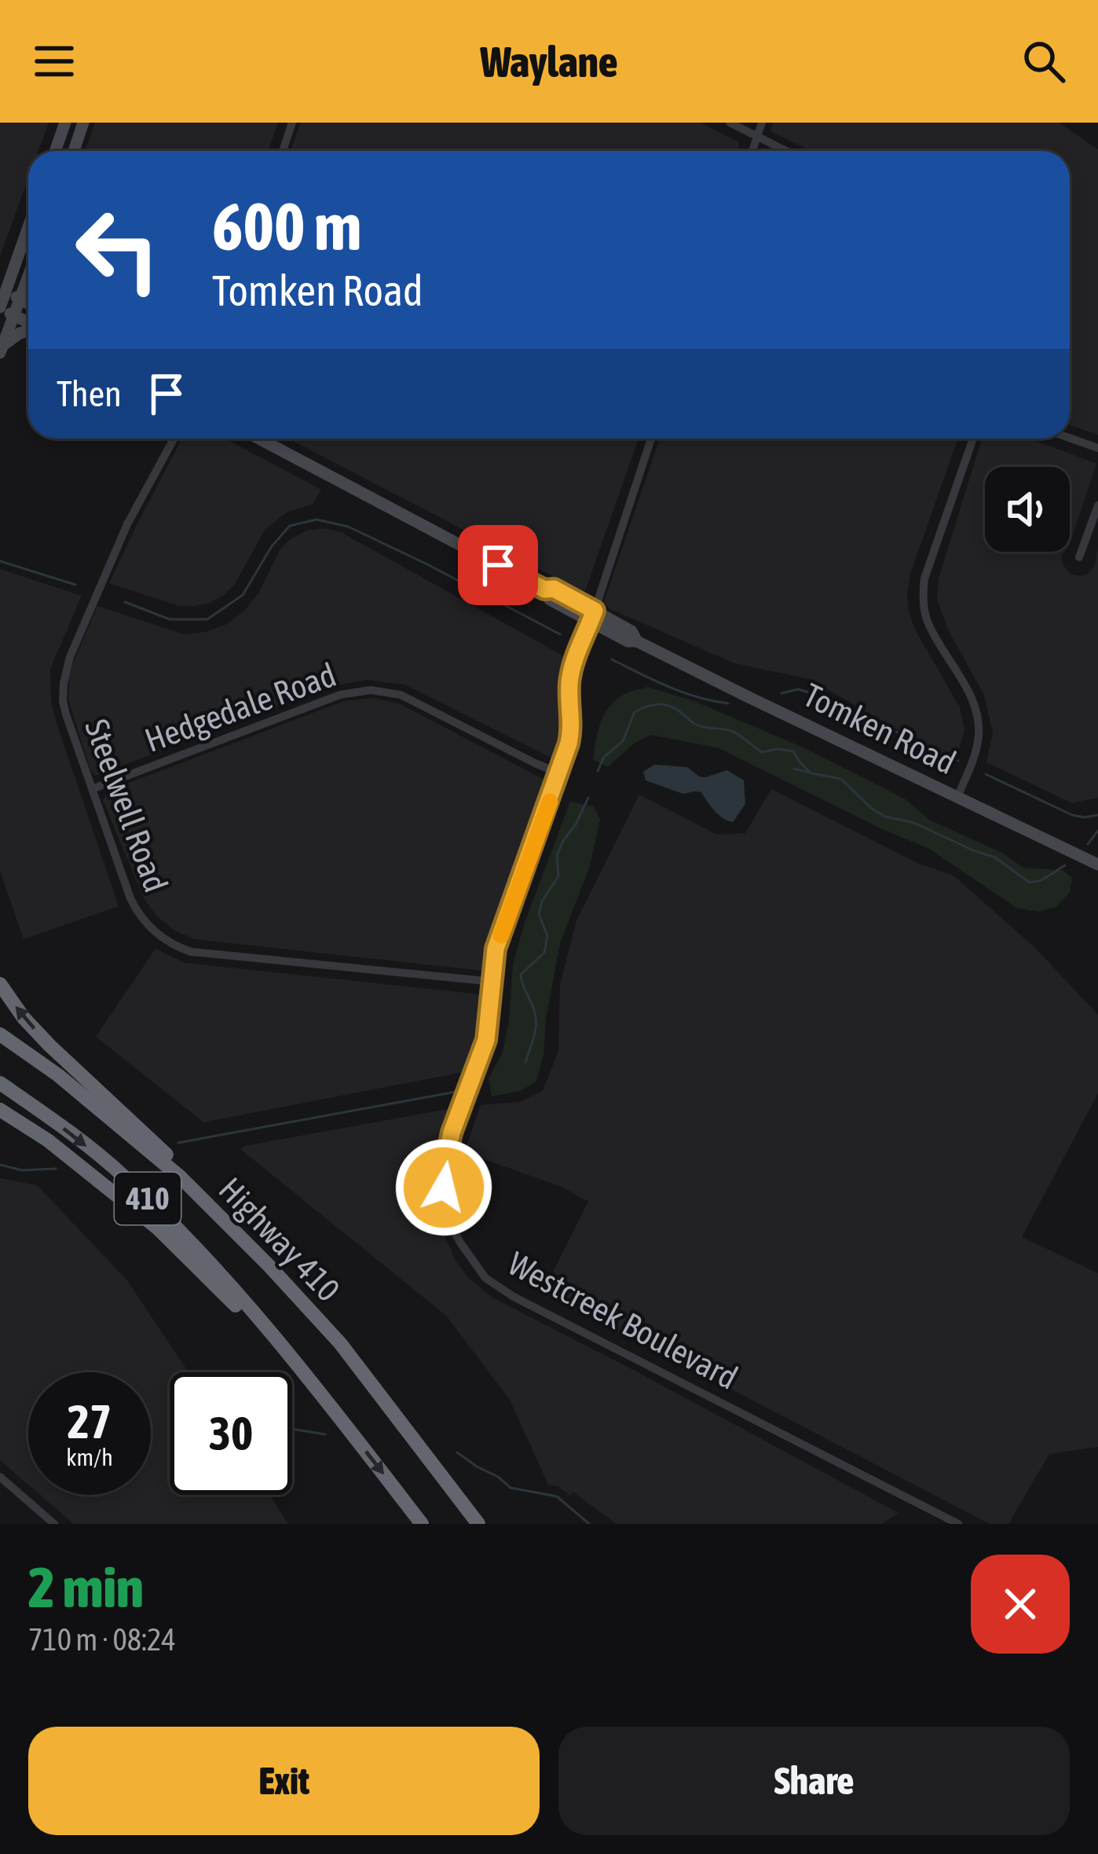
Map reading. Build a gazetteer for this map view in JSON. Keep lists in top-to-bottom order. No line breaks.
{"streets":{"highway":["410","Highway 410"],"main road":["Tomken Road"],"street":["Hedgedale Road","Steelwell Road","Westcreek Boulevard"]},"crossings":[["Hedgedale Road","Steelwell Road"],["Hedgedale Road","Westcreek Boulevard"],["Tomken Road","Westcreek Boulevard"],["Steelwell Road","Westcreek Boulevard"]],"page":{"header":"Waylane","turn":["600 m","Tomken Road"],"then":"Then","speed":"27 km/h","limit":"30","heading":["2 min","710 m · 08:24"],"buttons":["Exit","Share"]}}
